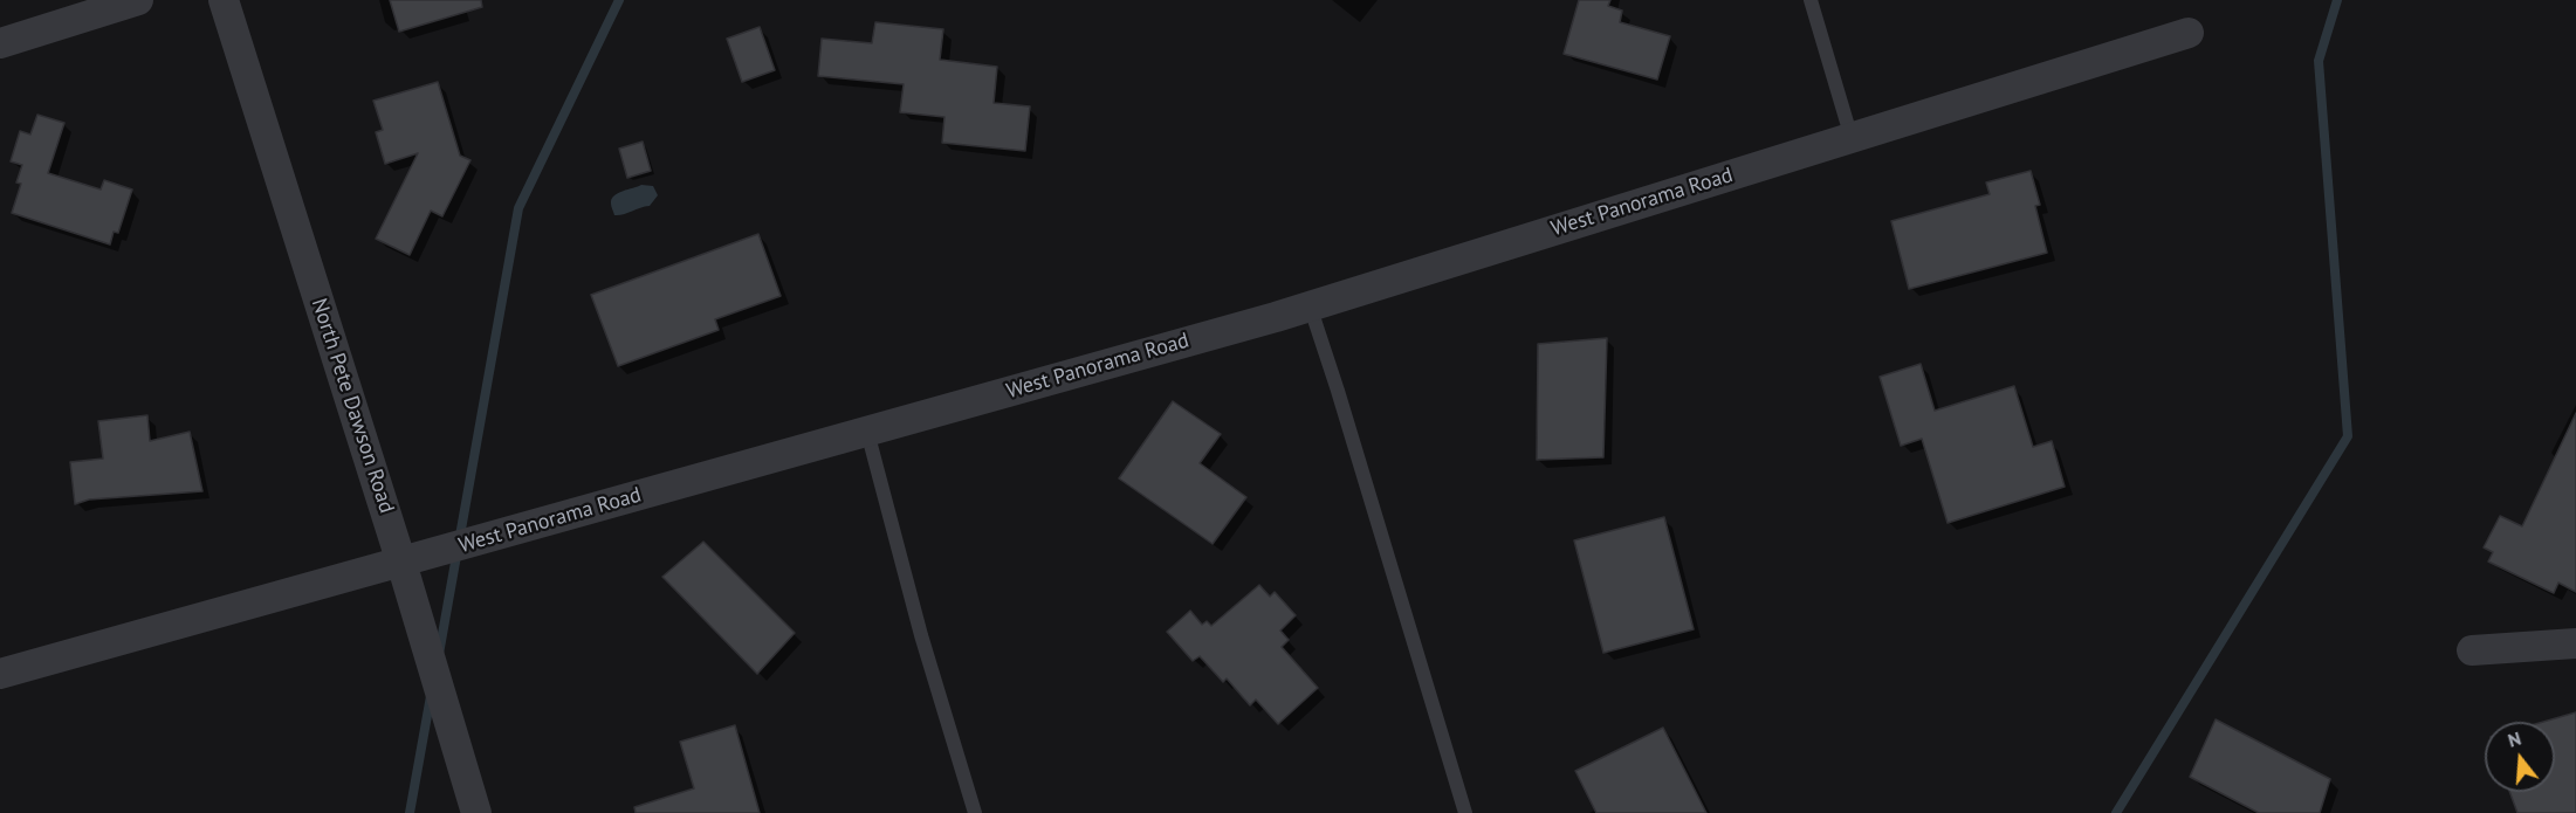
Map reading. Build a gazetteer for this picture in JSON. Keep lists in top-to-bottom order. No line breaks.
{"streets":{"street":["West Panorama Road","North Pete Dawson Road"]},"crossings":[["West Panorama Road","North Pete Dawson Road"]],"north":"top"}
